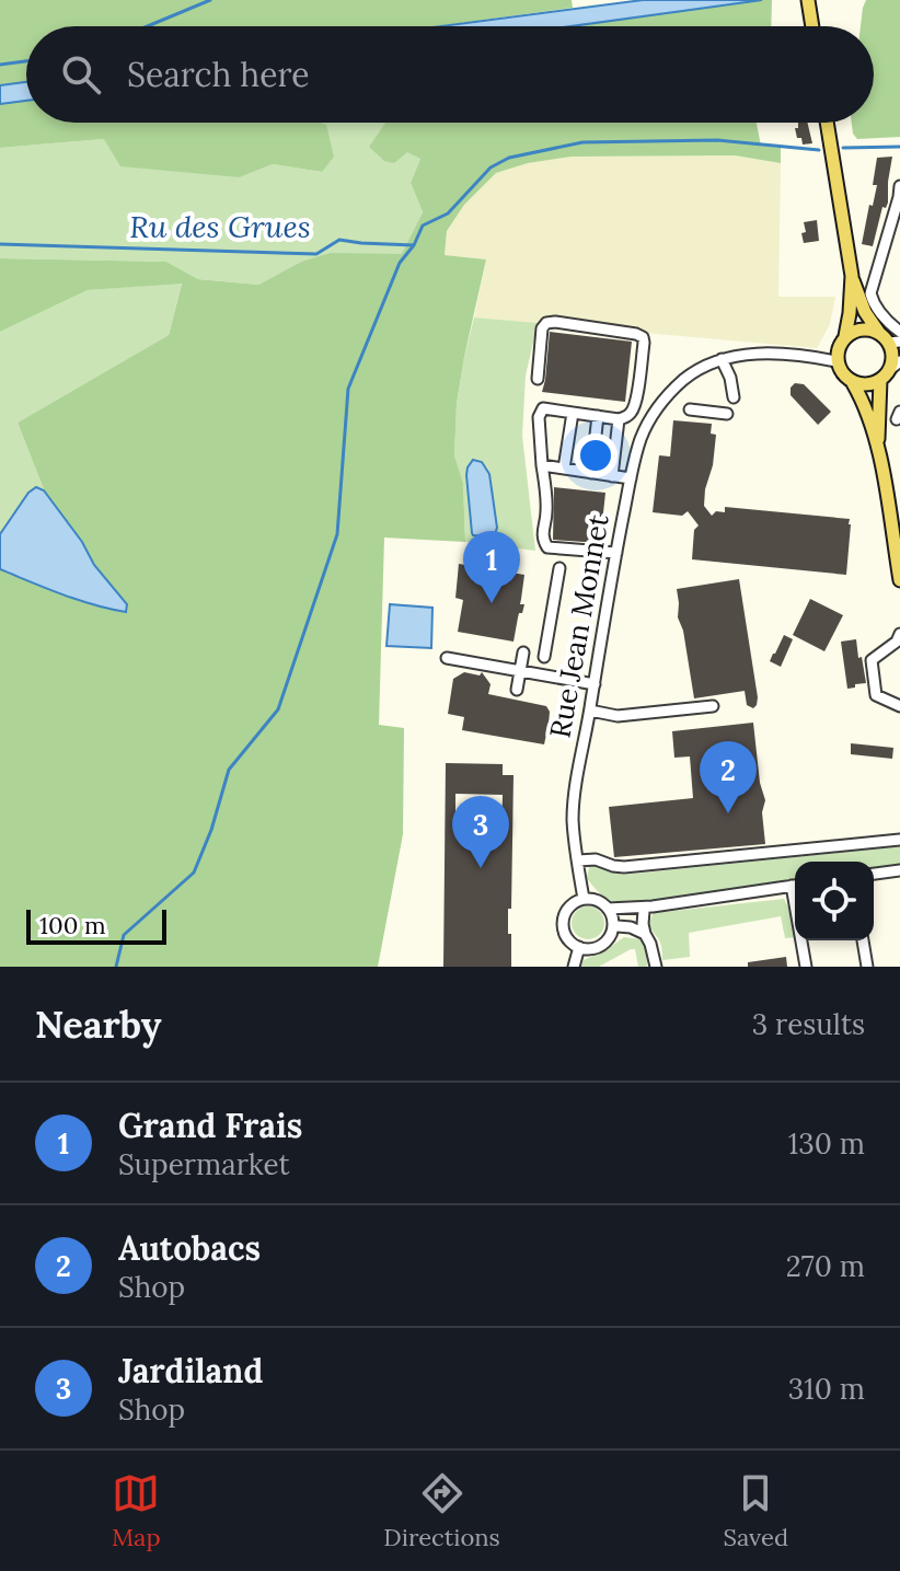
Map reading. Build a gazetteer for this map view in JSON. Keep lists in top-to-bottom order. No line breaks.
{"streets":{"street":["Rue Jean Monnet"]},"water":["Ru des Grues"],"scale_bar":"100 m","page":{"search":"Search here","pins":["1","2","3"],"scale":"100 m","heading":["Nearby","3 results"],"list":[{"mark":"1","name":"Grand Frais","note":"Supermarket","value":"130 m"},{"mark":"2","name":"Autobacs","note":"Shop","value":"270 m"},{"mark":"3","name":"Jardiland","note":"Shop","value":"310 m"}],"nav":["Map","Directions","Saved"]}}
